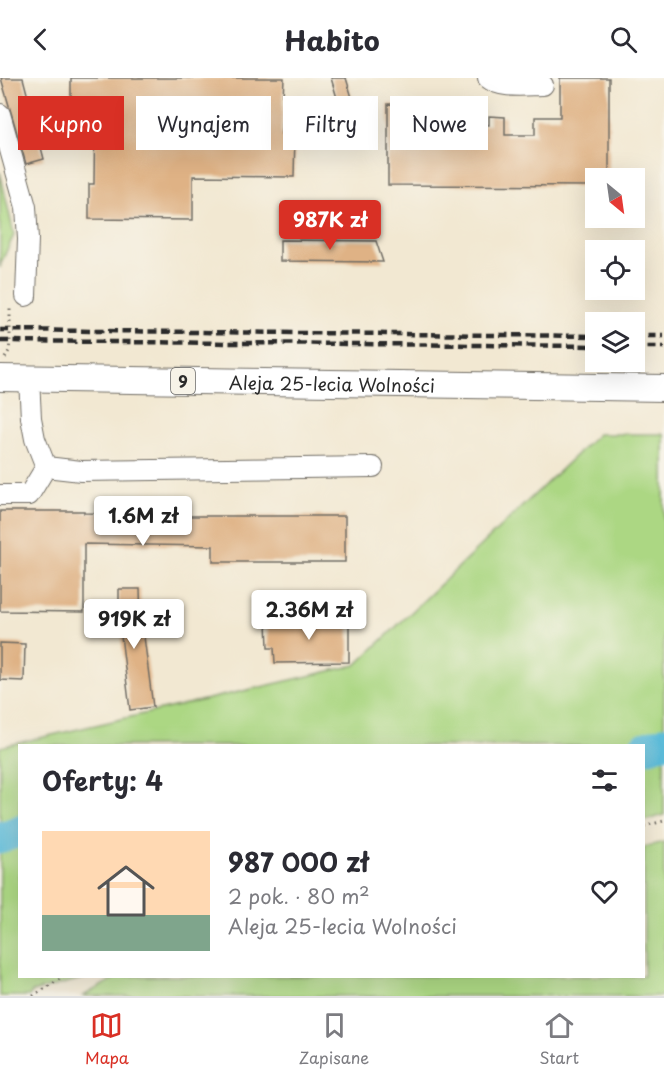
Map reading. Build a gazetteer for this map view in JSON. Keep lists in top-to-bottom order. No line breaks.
{"streets":{"main road":["9","Aleja 25-lecia Wolności"]},"north":"bottom right","page":{"header":"Habito","chip":["Kupno","Wynajem","Filtry","Nowe"],"price":["987K zł","1.6M zł","2.36M zł","919K zł"],"heading":"Oferty: 4","list":[{"name":"987 000 zł","note":"2 pok. · 80 m² · Aleja 25-lecia Wolności"}],"tabs":["Mapa","Zapisane","Start"]}}
